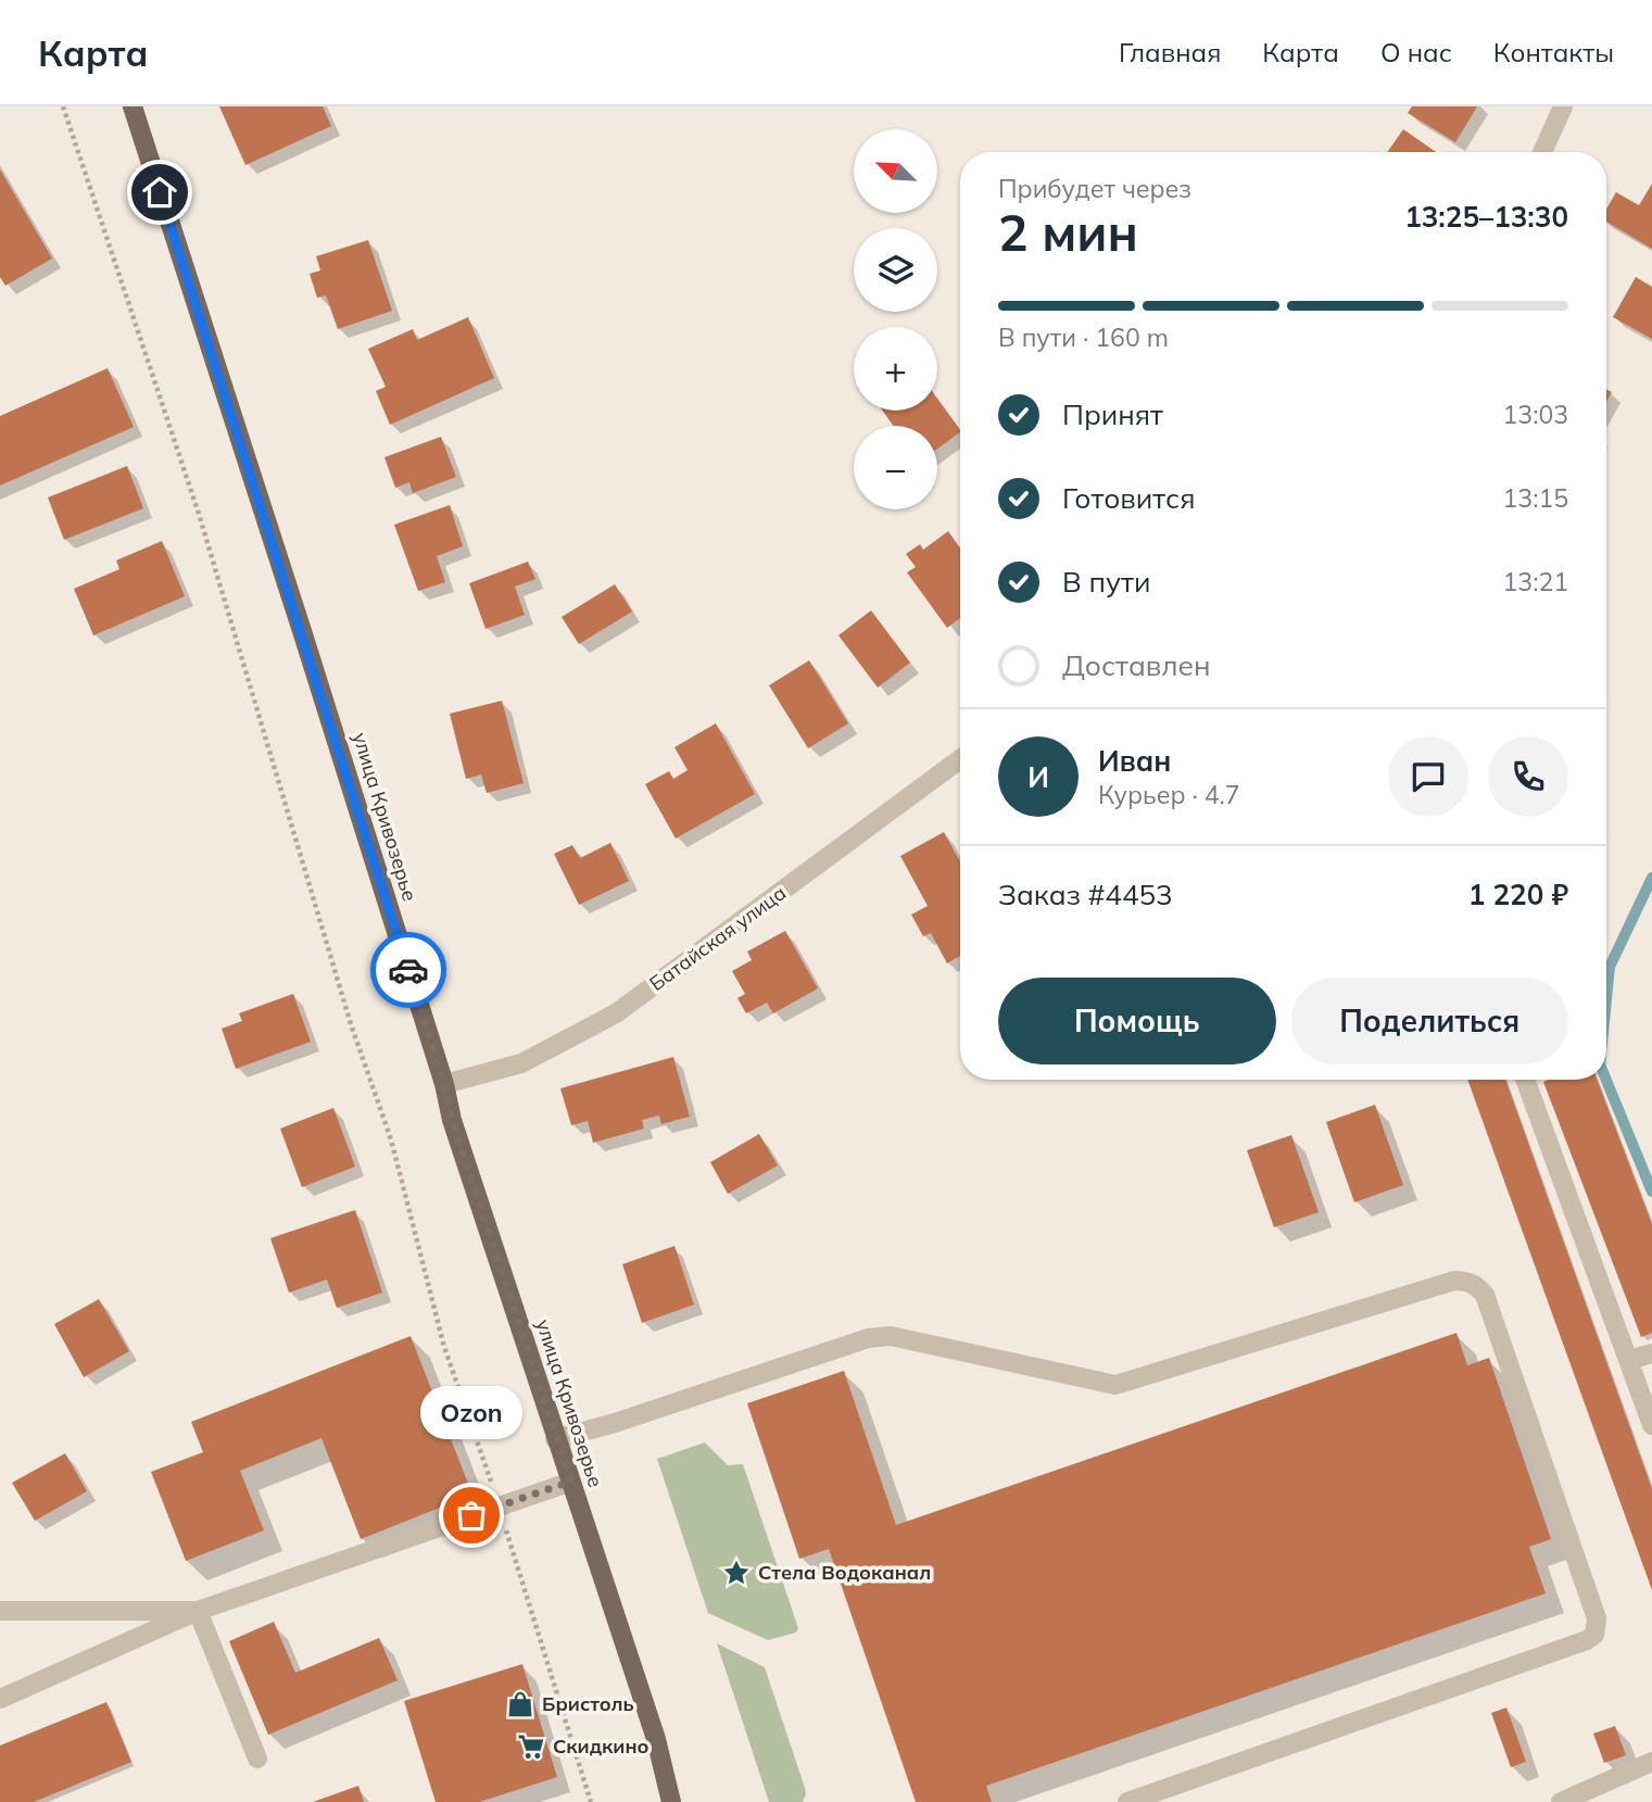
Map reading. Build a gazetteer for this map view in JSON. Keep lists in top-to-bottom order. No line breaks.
{"streets":{"main road":["улица Кривозерье"],"street":["Батайская улица"]},"crossings":[["улица Кривозерье","Батайская улица"]],"places":{"other":["Ozon"],"place":["Стела Водоканал"],"shop":["Бристоль"],"supermarket":["Скидкино"]},"north":"top left","page":{"header":"Карта","nav":["Главная","Карта","О нас","Контакты"],"map_buttons":["+","−"],"heading":["2 мин","Прибудет через","13:25–13:30"],"panel":["Иван","Курьер · 4.7","Заказ #4453","1 220 ₽"],"bar":"В пути · 160 m","list":[["Принят","13:03"],["Готовится","13:15"],["В пути","13:21"],"Доставлен"],"round":"И","buttons":["Помощь","Поделиться"],"bubble":"Ozon"}}
